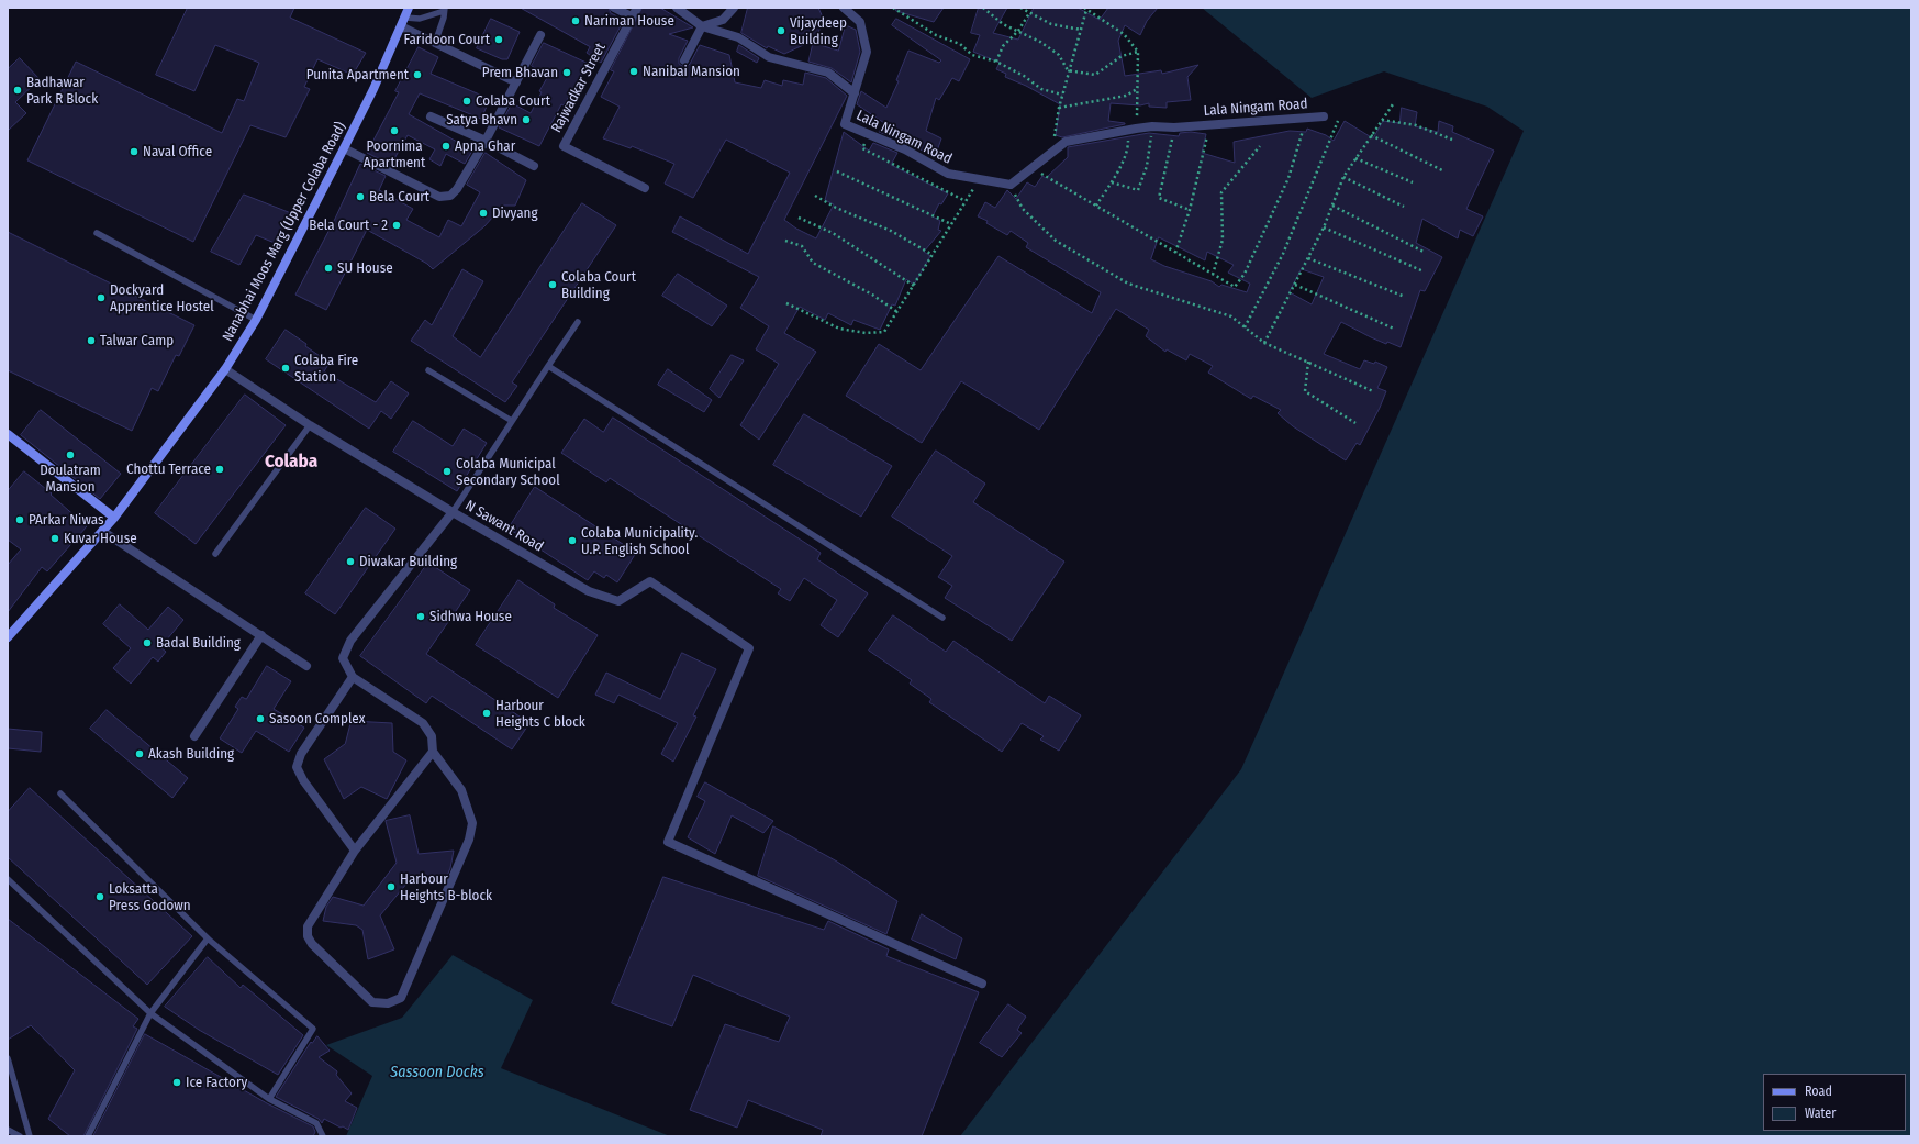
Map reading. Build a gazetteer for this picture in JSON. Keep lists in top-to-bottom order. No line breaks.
{"streets":{"main road":["Nanabhai Moos Marg (Upper Colaba Road)"],"street":["Rajwadkar Street","Lala Ningam Road","N Sawant Road"]},"crossings":[["Nanabhai Moos Marg (Upper Colaba Road)","N Sawant Road"]],"districts":["Colaba"],"water":["Sassoon Docks"],"places":["Nariman House","Vijaydeep Building","Faridoon Court","Nanibai Mansion","Prem Bhavan","Punita Apartment","Badhawar Park R Block","Colaba Court","Satya Bhavn","Poornima Apartment","Apna Ghar","Naval Office","Bela Court","Divyang","Bela Court - 2","SU House","Colaba Court Building","Dockyard Apprentice Hostel","Talwar Camp","Colaba Fire Station","Doulatram Mansion","Chottu Terrace","Colaba Municipal Secondary School","PArkar Niwas","Kuvar House","Colaba Municipality. U.P. English School","Diwakar Building","Sidhwa House","Badal Building","Harbour Heights C block","Sasoon Complex","Akash Building","Harbour Heights B-block","Loksatta Press Godown","Ice Factory"],"legend":["Road","Water"]}
